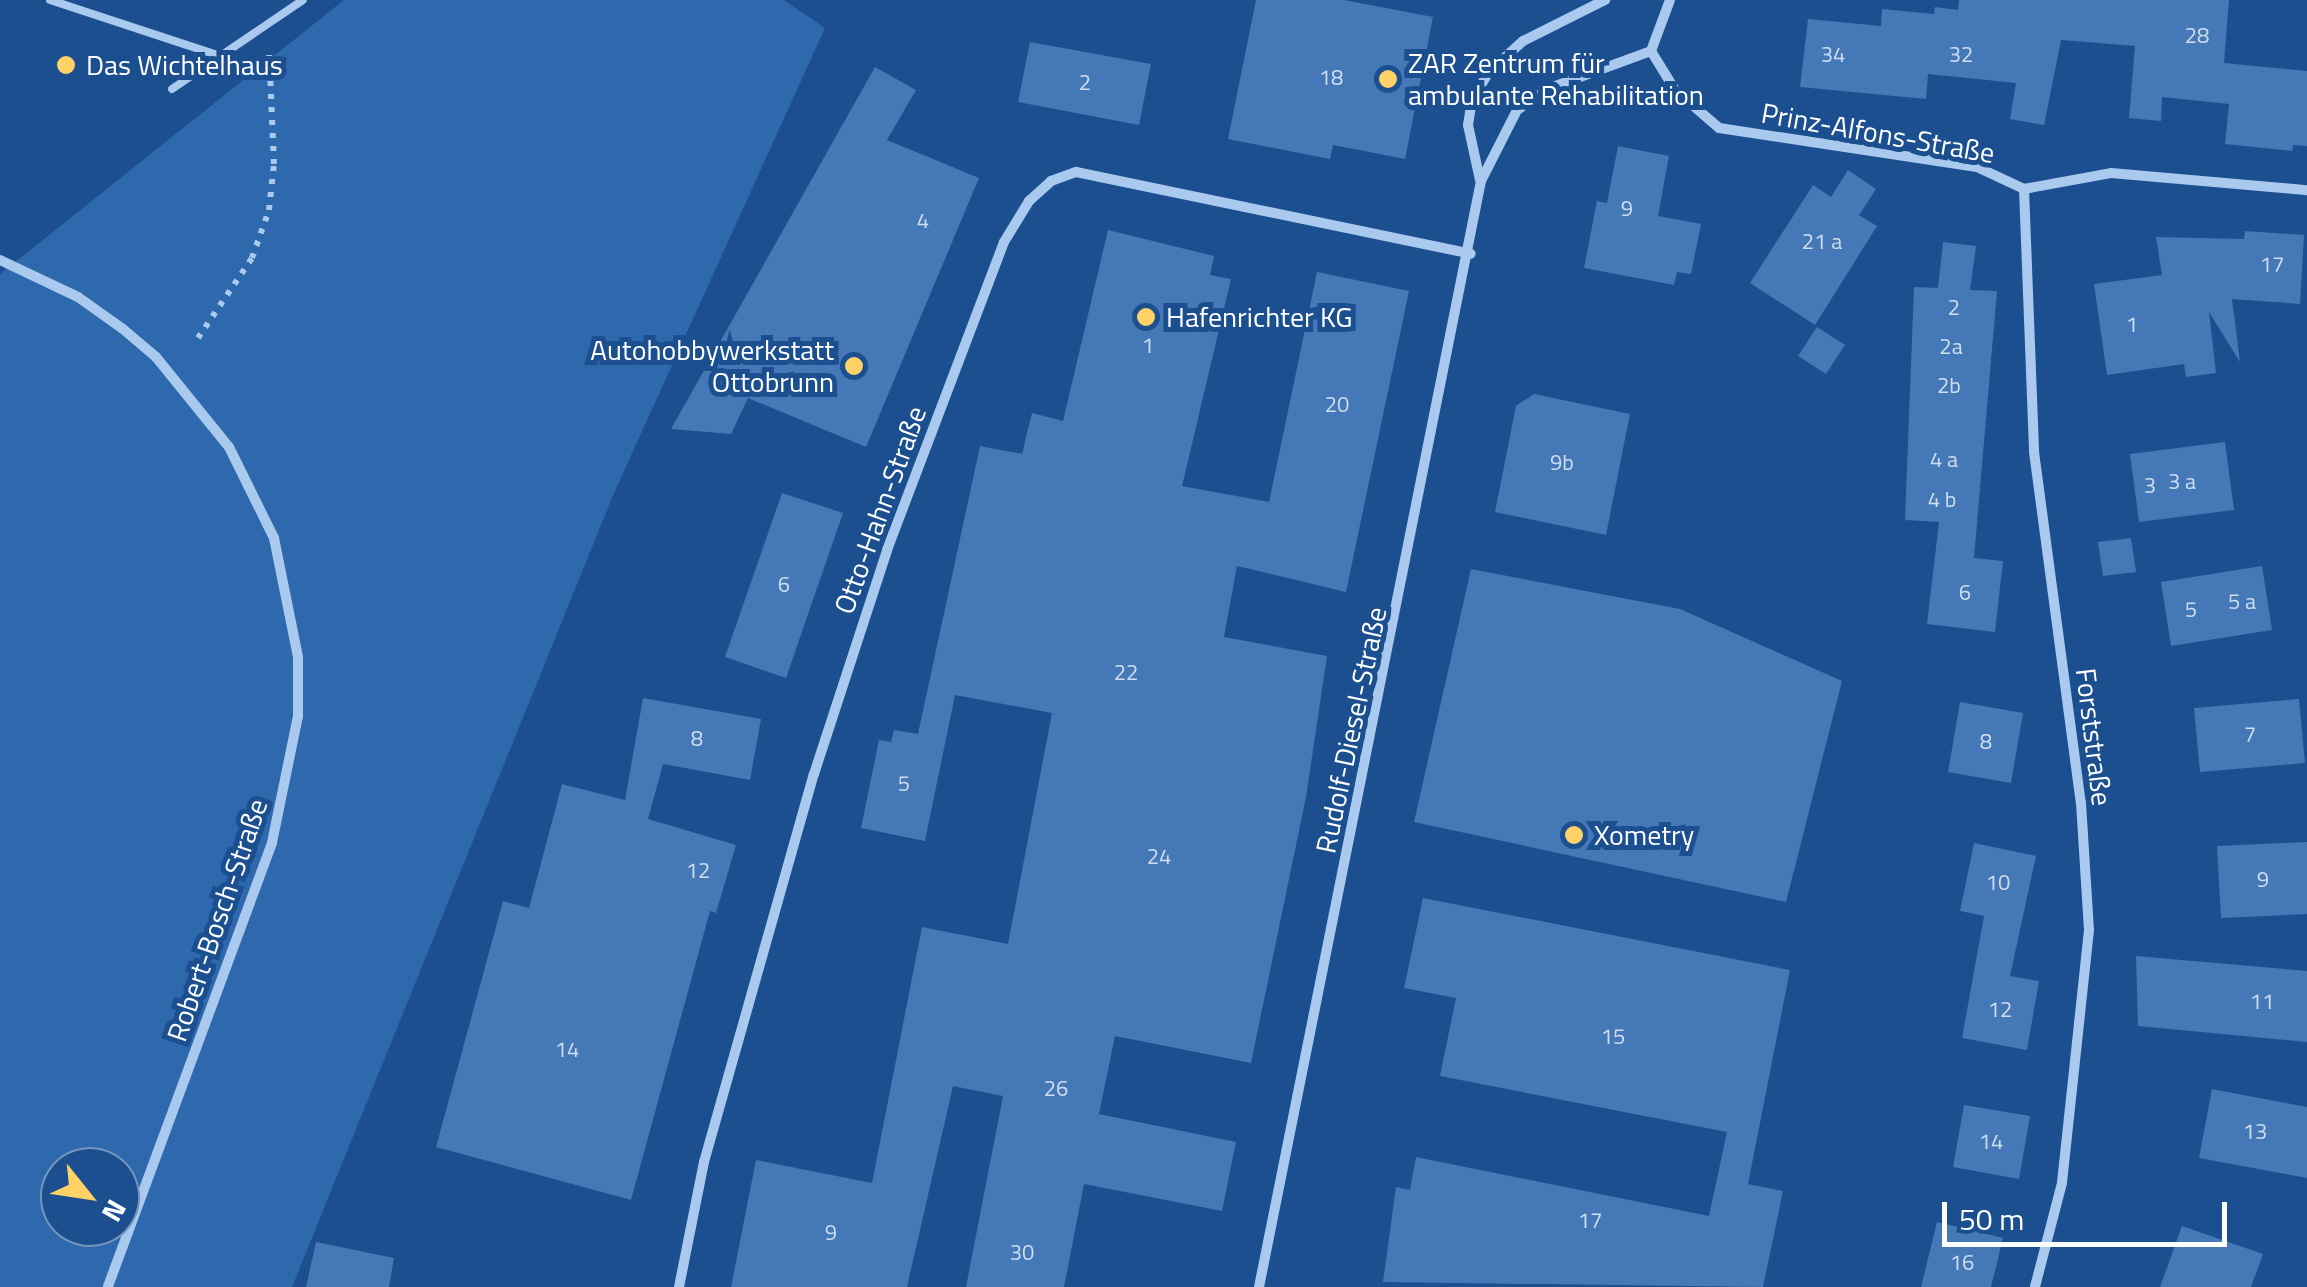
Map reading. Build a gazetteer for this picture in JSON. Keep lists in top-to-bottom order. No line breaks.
{"streets":{"street":["Prinz-Alfons-Straße","Otto-Hahn-Straße","Rudolf-Diesel-Straße","Forststraße","Robert-Bosch-Straße"]},"crossings":[["Prinz-Alfons-Straße","Rudolf-Diesel-Straße"],["Prinz-Alfons-Straße","Forststraße"],["Otto-Hahn-Straße","Rudolf-Diesel-Straße"]],"places":["Das Wichtelhaus","ZAR Zentrum für ambulante Rehabilitation","Hafenrichter KG","Autohobbywerkstatt Ottobrunn","Xometry"],"house_numbers":["28","34","32","18","2","9","4","21 a","17","2","1","1","2a","2b","20","4 a","9b","3 a","3","4 b","6","6","5 a","5","22","7","8","8","5","24","12","9","10","11","12","15","14","26","13","14","17","9","30","16"],"scale_bar":"50 m","north":"bottom right"}
